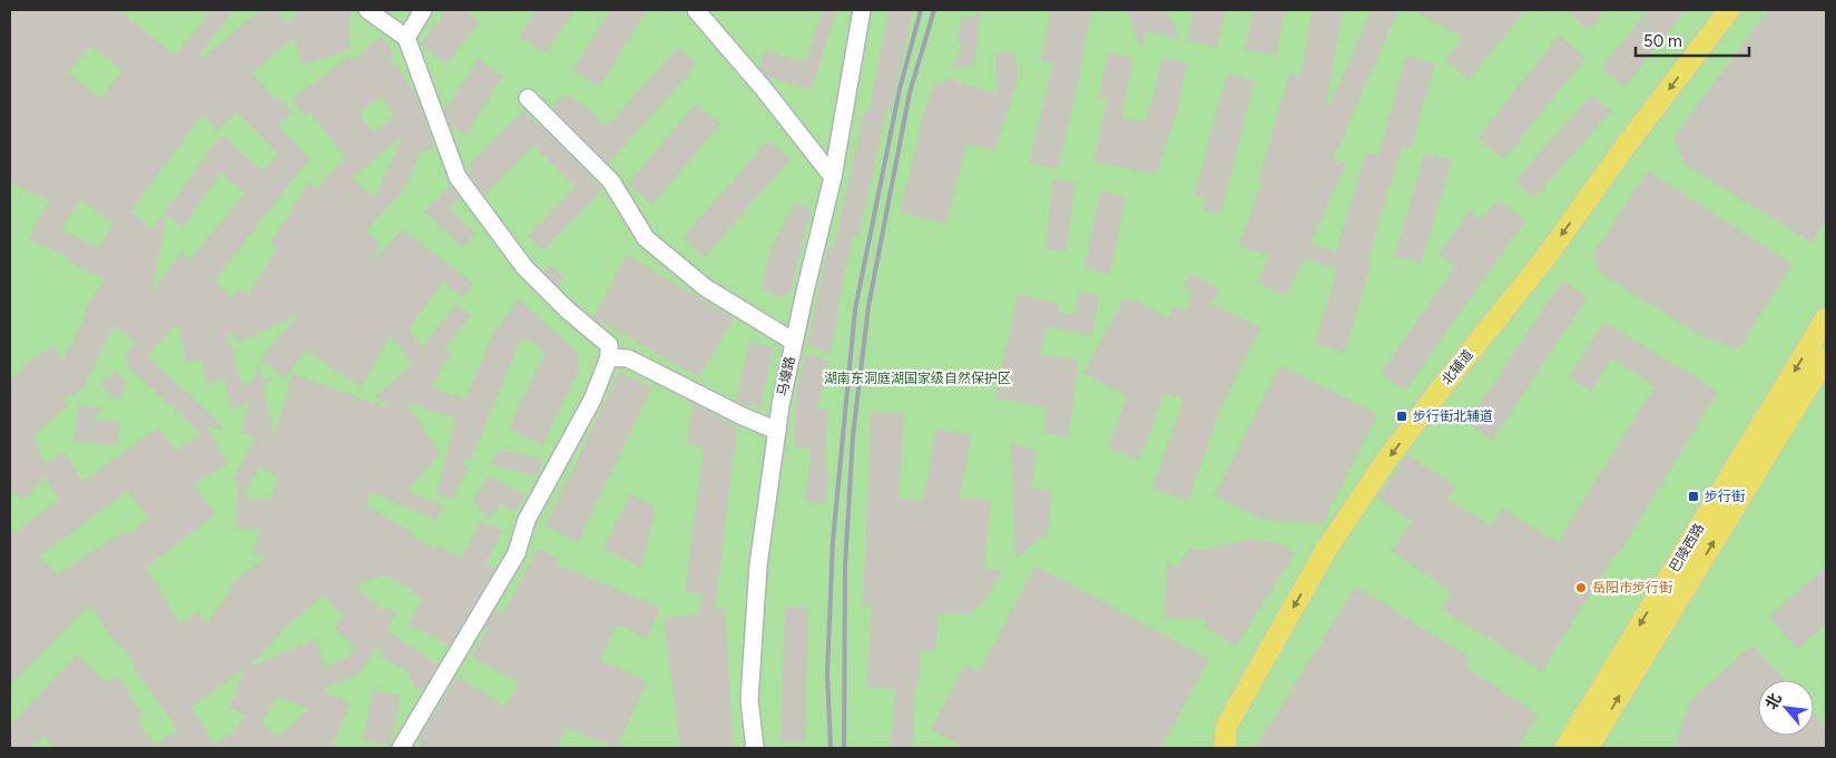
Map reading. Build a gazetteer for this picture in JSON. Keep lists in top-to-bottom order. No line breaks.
{"streets":{"main road":["北辅道","巴陵西路"],"street":["马壕路"]},"one_way":["北辅道"],"parks":["湖南东洞庭湖国家级自然保护区"],"places":{"transit":["步行街北辅道","步行街"],"other":["岳阳市步行街"]},"scale_bar":"50 m","north":"top left"}
